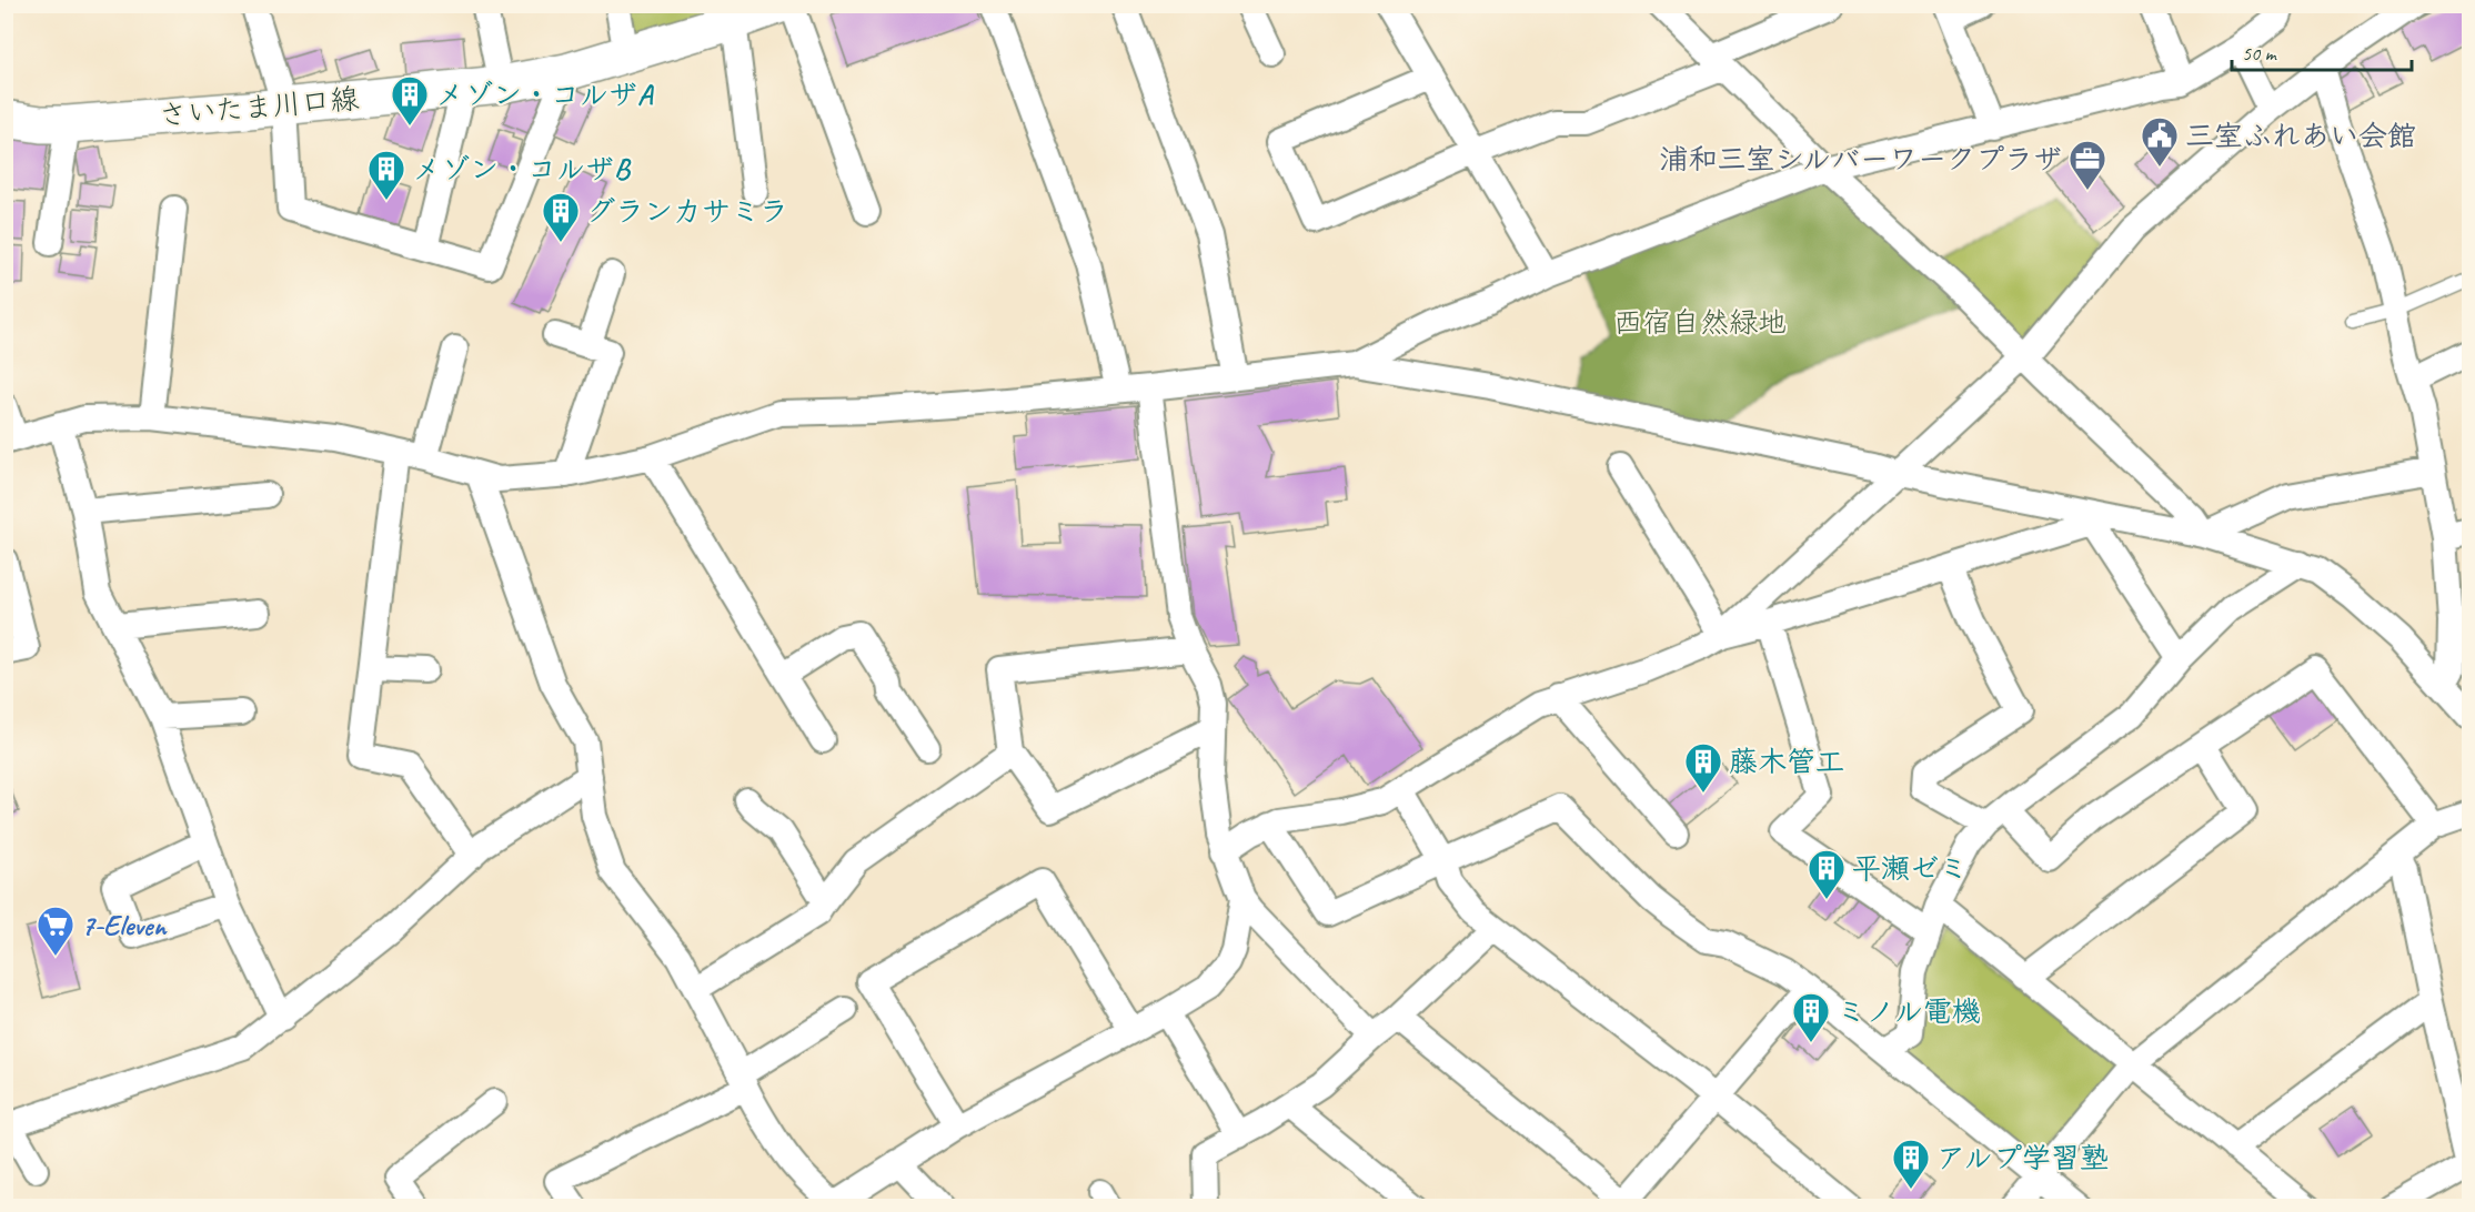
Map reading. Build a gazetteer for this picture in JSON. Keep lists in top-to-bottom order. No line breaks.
{"streets":{"main road":["さいたま川口線"]},"parks":["西宿自然緑地"],"places":{"building":["メゾン・コルザA","メゾン・コルザB","グランカサミラ","藤木管工","平瀬ゼミ","ミノル電機","アルプ学習塾"],"public building":["三室ふれあい会館"],"office":["浦和三室シルバーワークプラザ"],"supermarket":["7-Eleven"]},"scale_bar":"50 m"}
